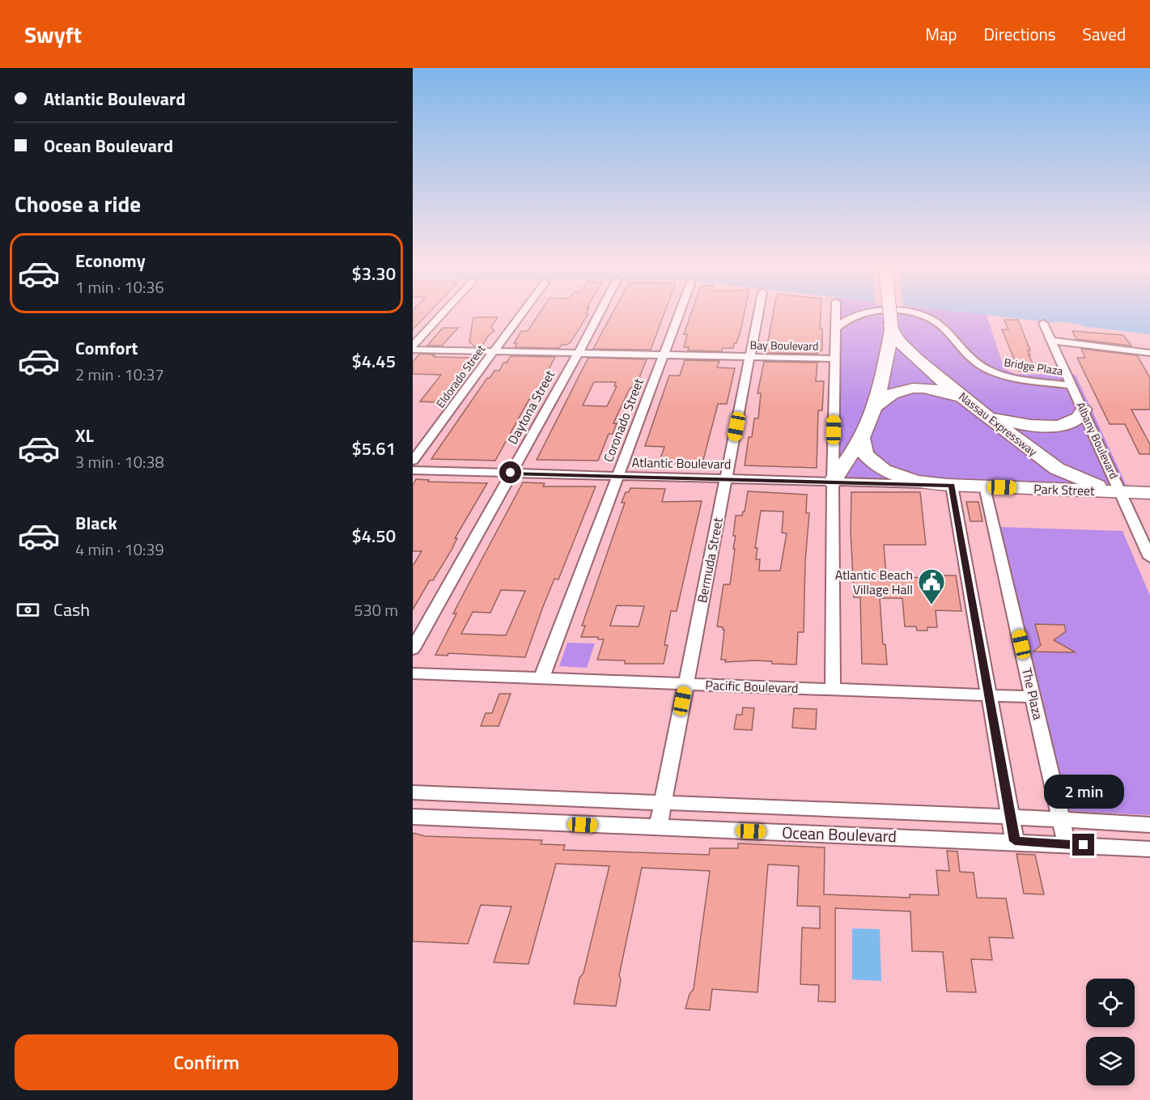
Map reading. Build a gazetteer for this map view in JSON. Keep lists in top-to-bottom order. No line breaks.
{"streets":{"highway":["Nassau Expressway","Park Street"],"street":["Bay Boulevard","Bridge Plaza","Eldorado Street","Daytona Street","Coronado Street","Albany Boulevard","Atlantic Boulevard","Bermuda Street","Pacific Boulevard","The Plaza","Ocean Boulevard"]},"crossings":[["Bay Boulevard","Eldorado Street"],["Bay Boulevard","Daytona Street"],["Bay Boulevard","Coronado Street"],["Bay Boulevard","Bermuda Street"],["Bridge Plaza","Albany Boulevard"],["Daytona Street","Atlantic Boulevard"],["Coronado Street","Atlantic Boulevard"],["Coronado Street","Pacific Boulevard"],["Nassau Expressway","Albany Boulevard"],["Nassau Expressway","Park Street"],["Albany Boulevard","Park Street"],["Atlantic Boulevard","Park Street"],["Atlantic Boulevard","Bermuda Street"],["Park Street","The Plaza"],["Bermuda Street","Pacific Boulevard"],["Bermuda Street","Ocean Boulevard"],["Pacific Boulevard","The Plaza"],["The Plaza","Ocean Boulevard"]],"places":{"public building":["Atlantic Beach Village Hall"]},"page":{"header":"Swyft","nav":["Map","Directions","Saved"],"banner":["Atlantic Boulevard","Ocean Boulevard"],"heading":"Choose a ride","list":[{"name":"Economy","note":"1 min · 10:36","value":"$3.30"},{"name":"Comfort","note":"2 min · 10:37","value":"$4.45"},{"name":"XL","note":"3 min · 10:38","value":"$5.61"},{"name":"Black","note":"4 min · 10:39","value":"$4.50"}],"pay":["Cash","530 m"],"bubble":"2 min","buttons":"Confirm"}}
